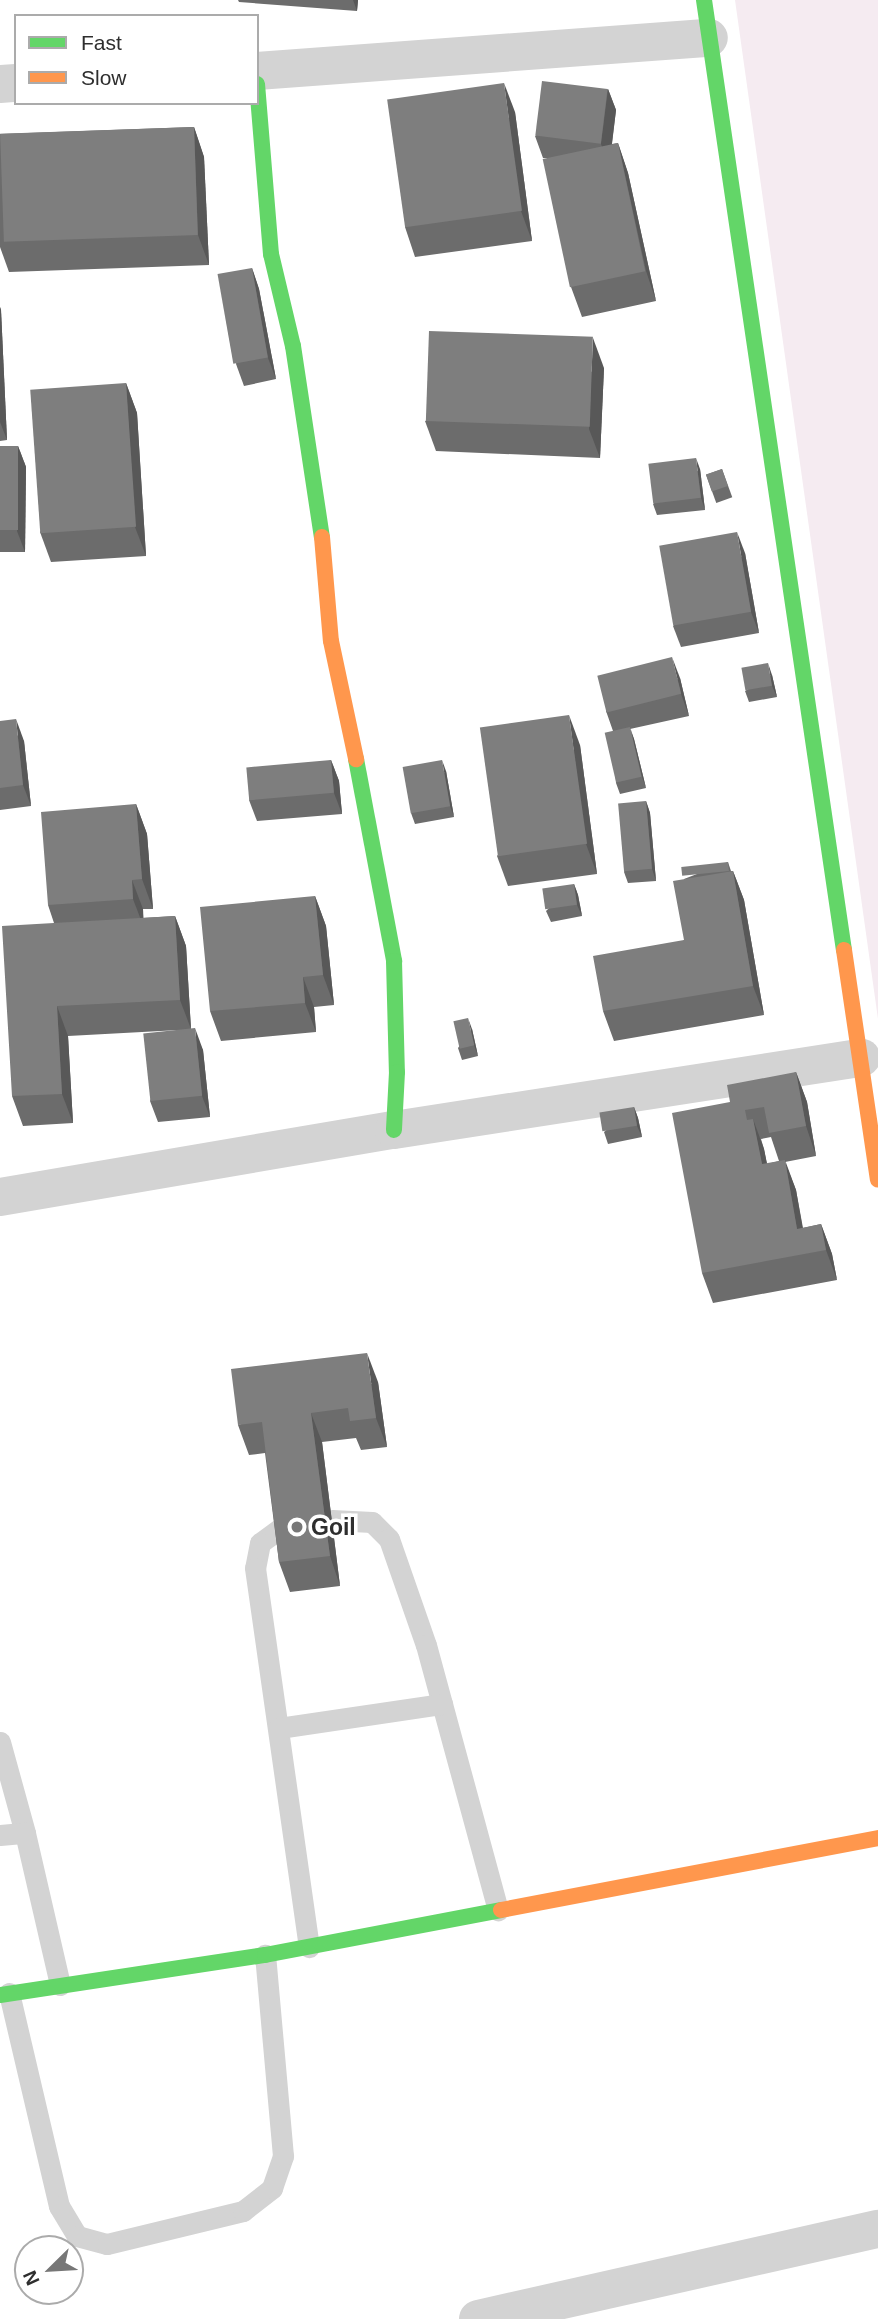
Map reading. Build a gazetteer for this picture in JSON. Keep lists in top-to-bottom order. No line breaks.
{"places":["Goil"],"legend":["Fast","Slow"],"north":"bottom left"}
